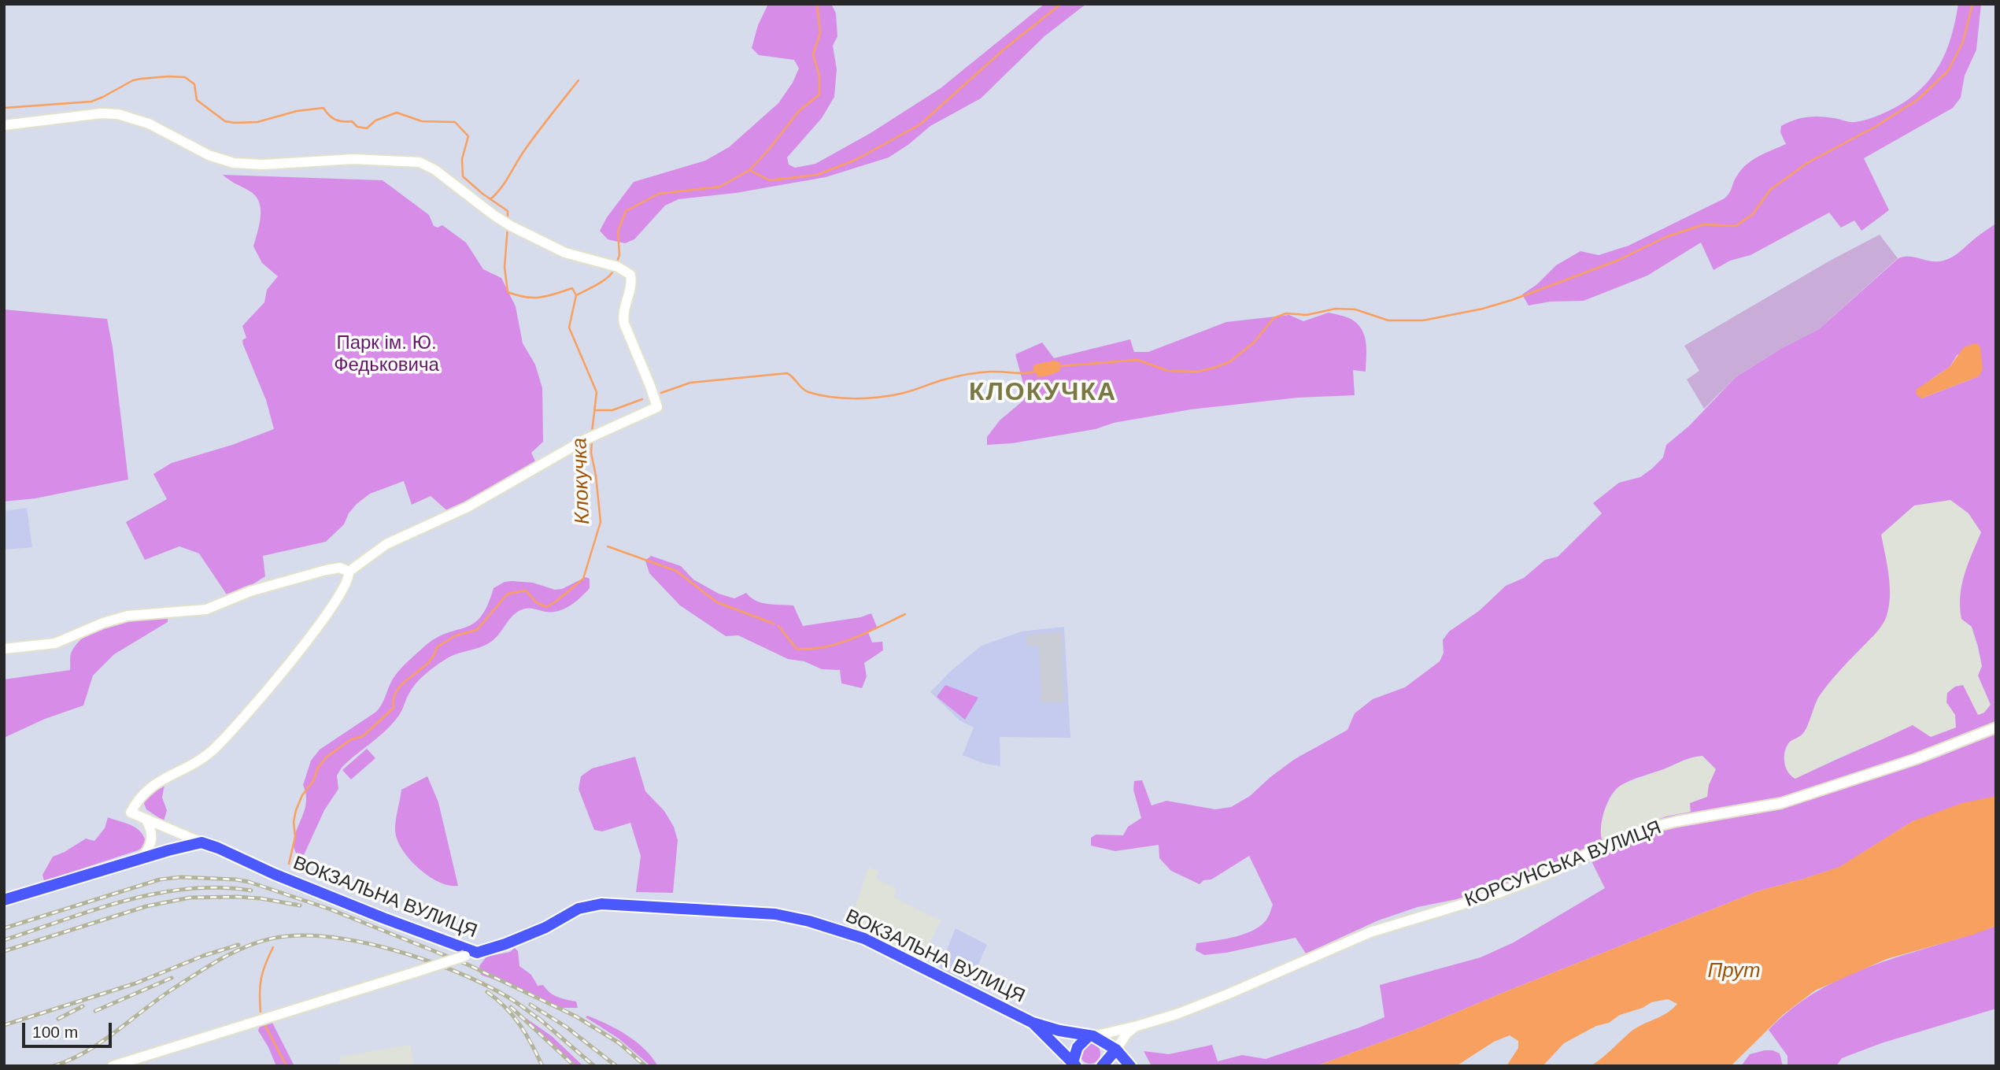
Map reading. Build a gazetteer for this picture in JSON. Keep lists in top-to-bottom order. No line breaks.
{"streets":{"main road":["ВОКЗАЛЬНА ВУЛИЦЯ"],"street":["КОРСУНСЬКА ВУЛИЦЯ"]},"crossings":[["КОРСУНСЬКА ВУЛИЦЯ","ВОКЗАЛЬНА ВУЛИЦЯ"]],"districts":["КЛОКУЧКА"],"water":["Клокучка","Прут"],"parks":["Парк ім. Ю. Федьковича"],"scale_bar":"100 m"}
